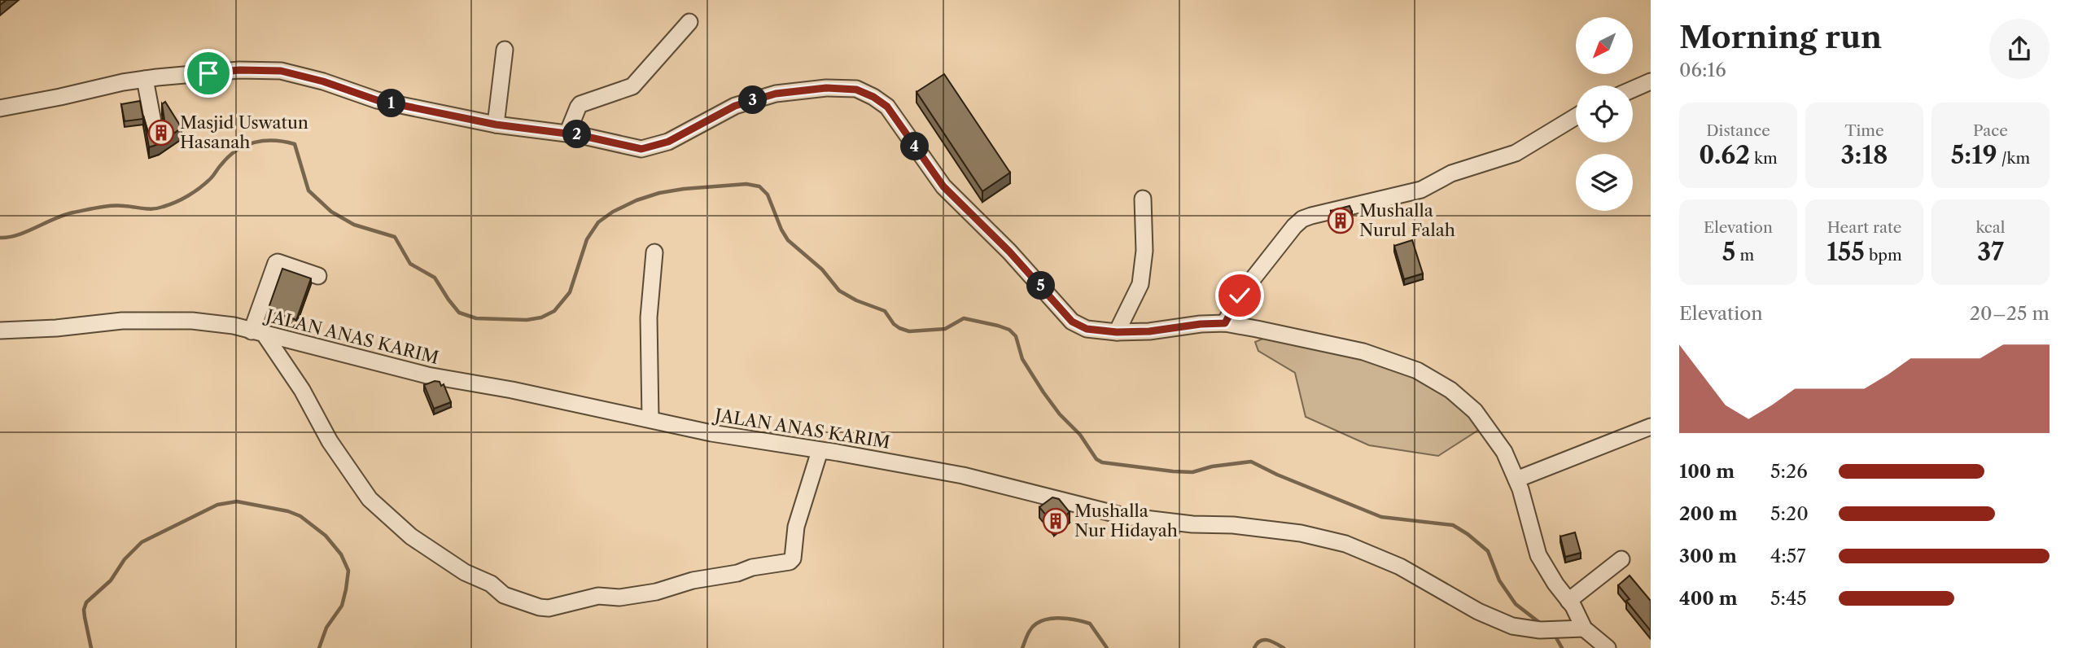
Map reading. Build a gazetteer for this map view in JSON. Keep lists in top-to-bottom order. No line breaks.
{"streets":{"street":["JALAN ANAS KARIM"]},"places":{"building":["Masjid Uswatun Hasanah","Mushalla Nurul Falah","Mushalla Nur Hidayah"]},"north":"bottom left","page":{"heading":["Morning run","06:16"],"pins":["3","1","2","4","5"],"stats":[["Distance","0.62 km"],["Time","3:18"],["Pace","5:19 /km"],["Elevation","5 m"],["Heart rate","155 bpm"],["kcal","37"]],"chart":["Elevation","20–25 m"],"list":[{"name":"100 m","note":"5:26"},{"name":"200 m","note":"5:20"},{"name":"300 m","note":"4:57"},{"name":"400 m","note":"5:45"}]}}
